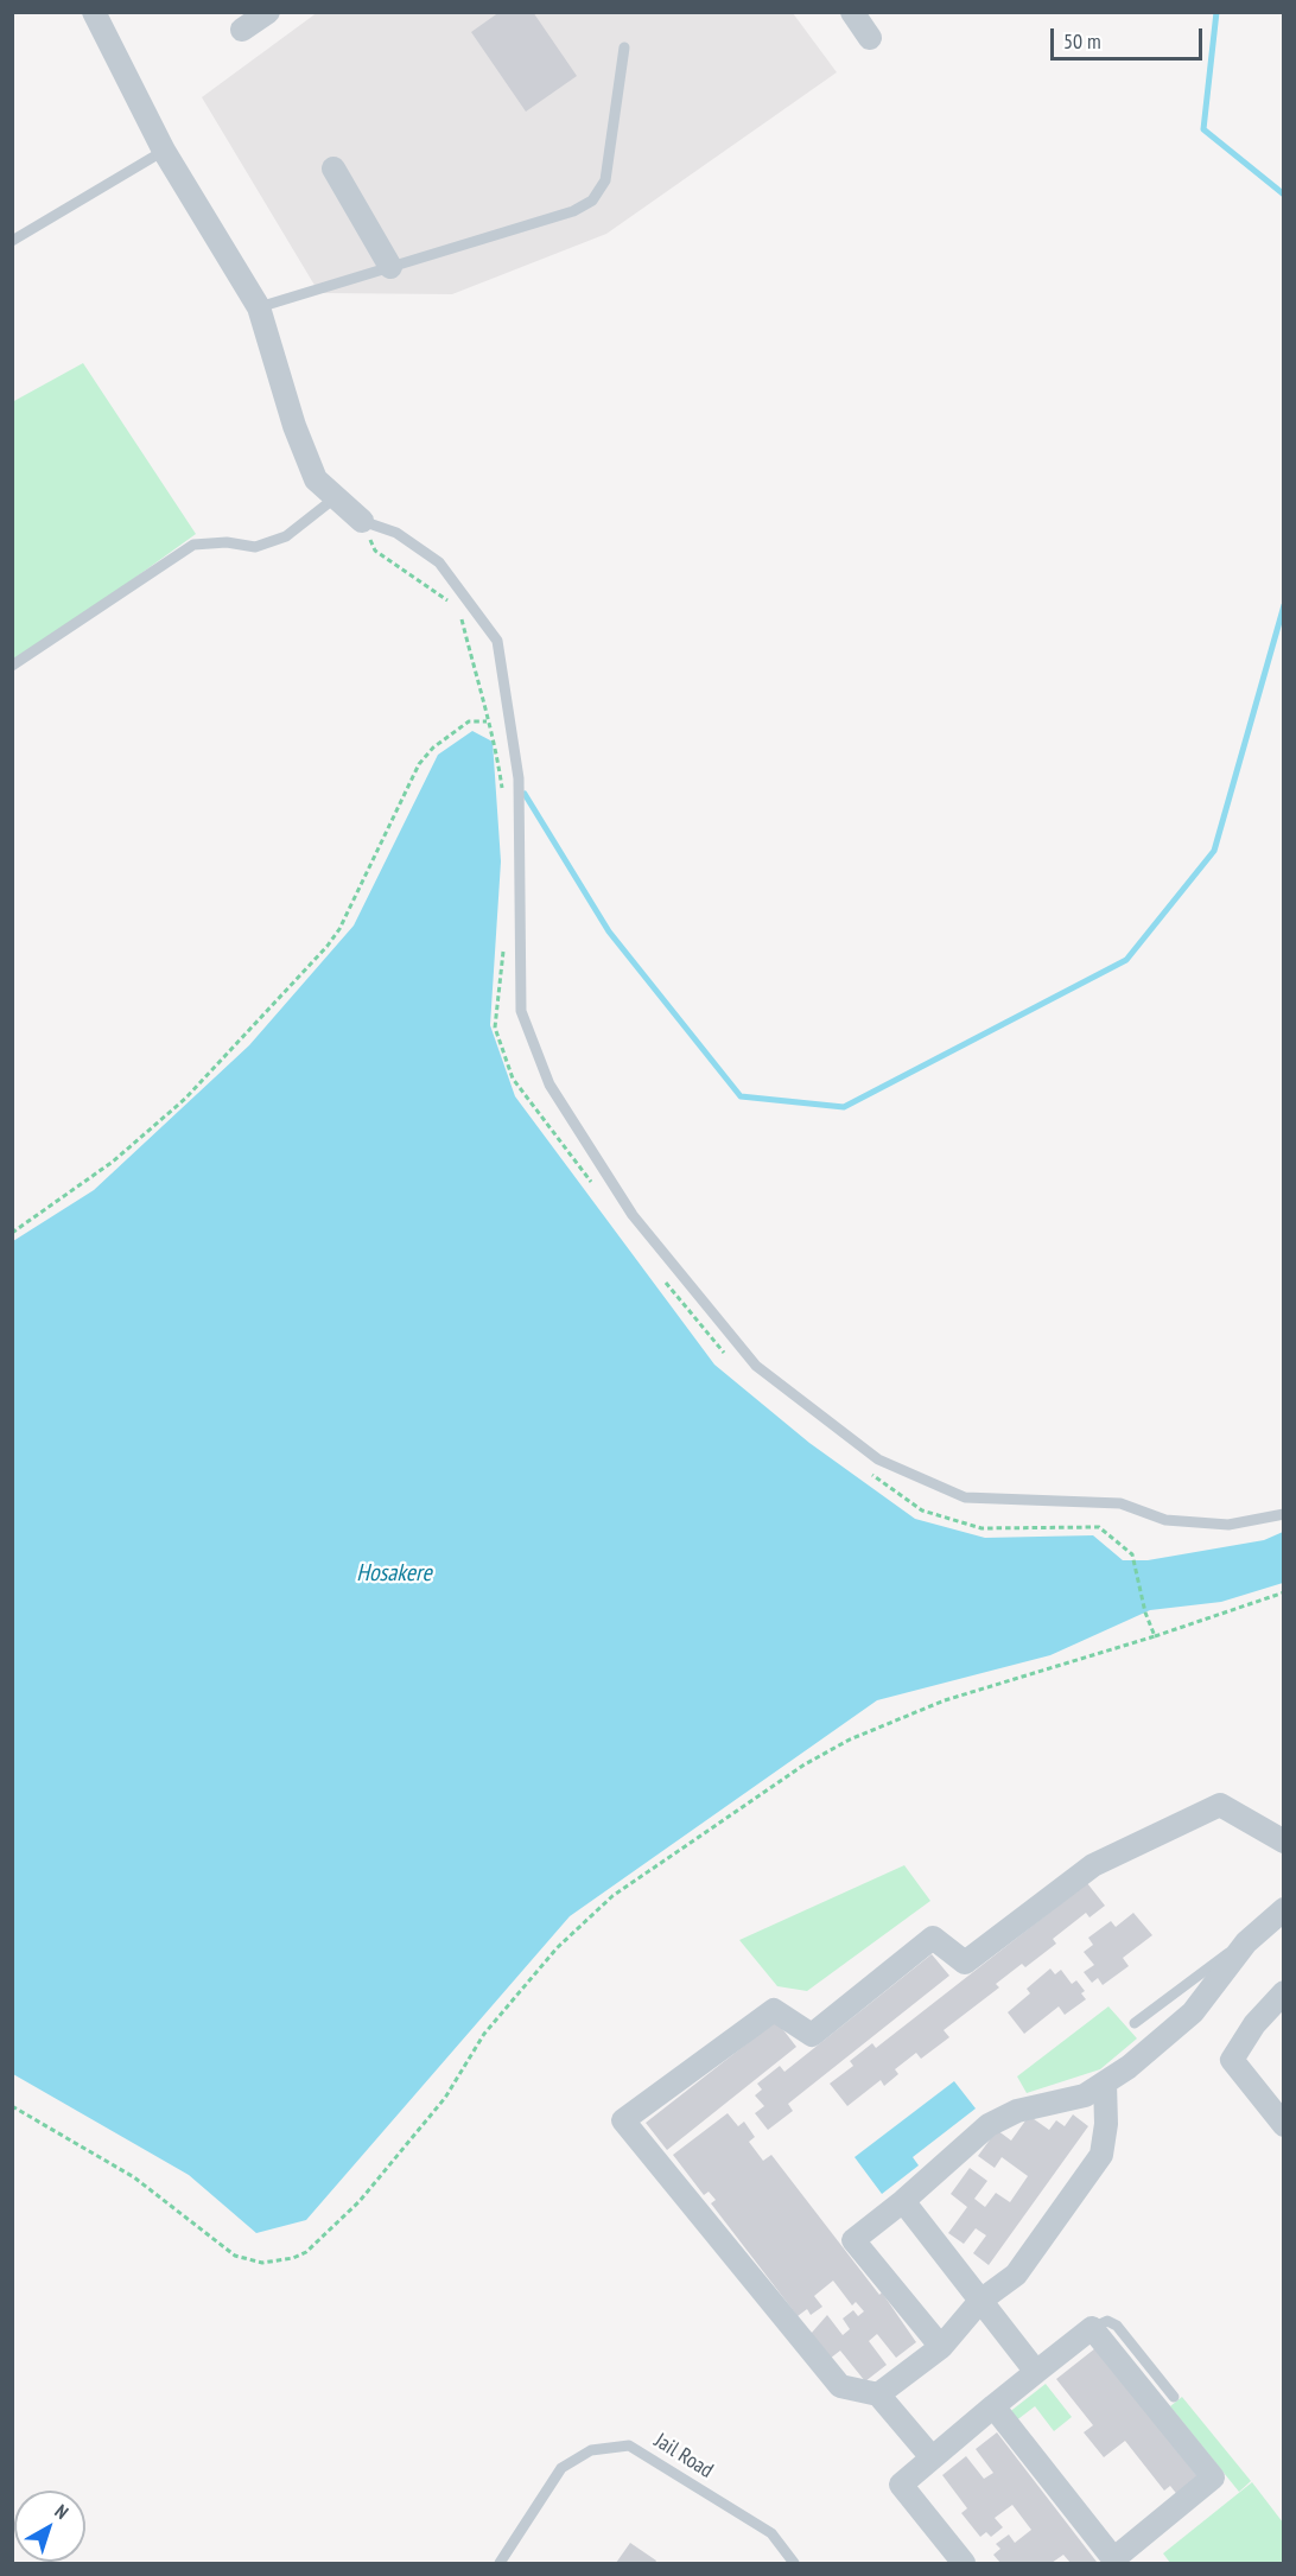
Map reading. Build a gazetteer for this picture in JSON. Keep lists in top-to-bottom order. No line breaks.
{"streets":{"lane":["Jail Road"]},"water":["Hosakere"],"scale_bar":"50 m","north":"top right"}
